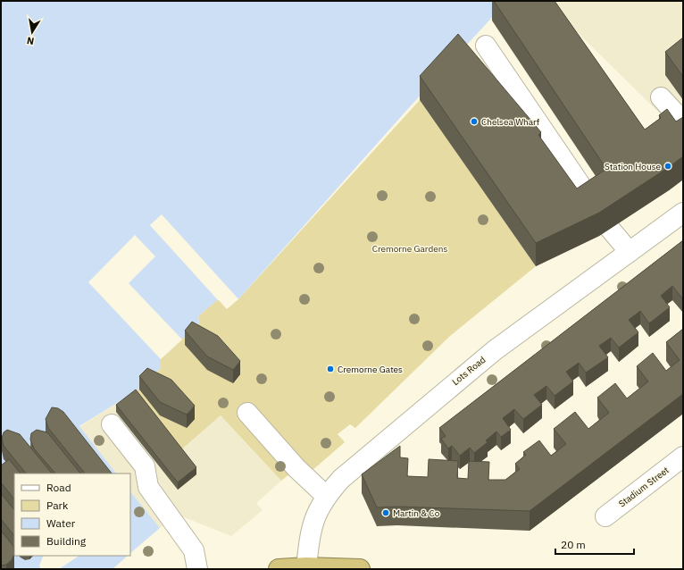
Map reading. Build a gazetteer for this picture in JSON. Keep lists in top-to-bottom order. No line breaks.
{"streets":{"street":["Lots Road","Stadium Street"]},"parks":["Cremorne Gardens"],"places":["Chelsea Wharf","Station House","Cremorne Gates","Martin & Co"],"legend":["Road","Park","Water","Building"],"scale_bar":"20 m","north":"bottom"}
